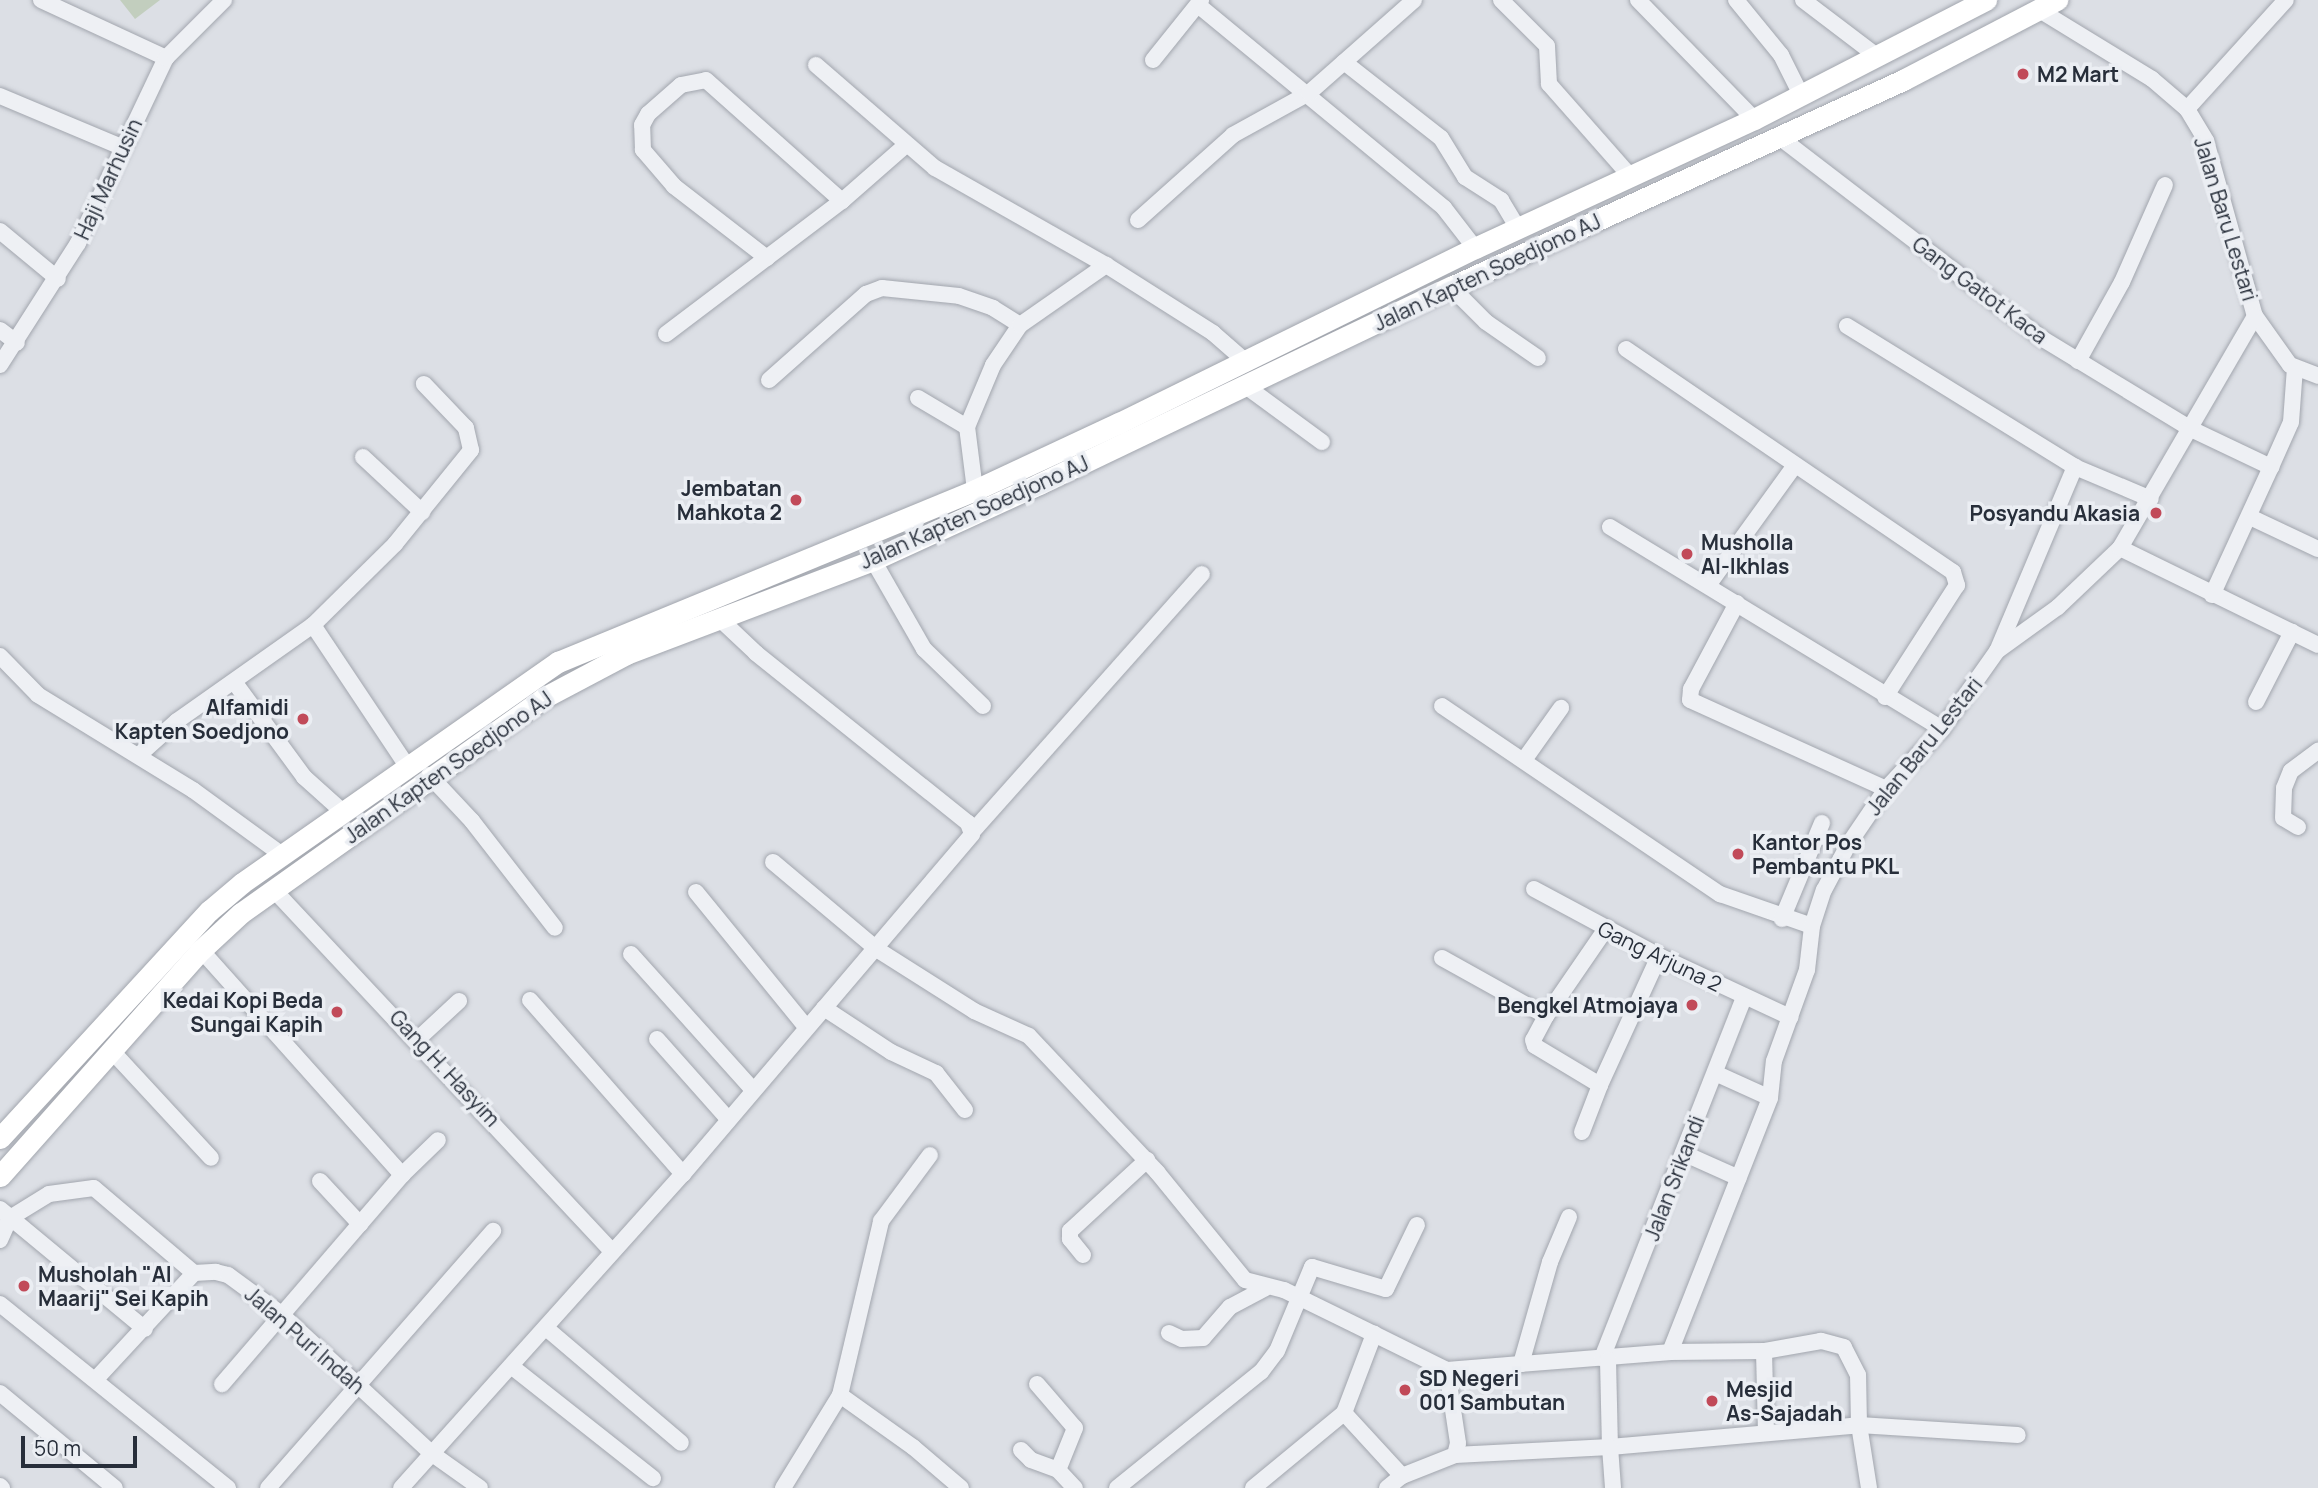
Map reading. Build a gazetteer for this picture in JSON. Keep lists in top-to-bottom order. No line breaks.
{"streets":{"main road":["Jalan Kapten Soedjono AJ"],"street":["Haji Marhusin","Jalan Baru Lestari","Gang Gatot Kaca","Gang Arjuna 2","Gang H. Hasyim","Jalan Srikandi","Jalan Puri Indah"]},"crossings":[["Jalan Baru Lestari","Jalan Kapten Soedjono AJ"],["Jalan Baru Lestari","Gang Gatot Kaca"],["Jalan Baru Lestari","Gang Arjuna 2"],["Jalan Kapten Soedjono AJ","Gang Gatot Kaca"],["Jalan Kapten Soedjono AJ","Gang H. Hasyim"],["Gang Arjuna 2","Jalan Srikandi"]],"places":["M2 Mart","Jembatan Mahkota 2","Posyandu Akasia","Musholla Al-Ikhlas","Alfamidi Kapten Soedjono","Kantor Pos Pembantu PKL","Bengkel Atmojaya","Kedai Kopi Beda Sungai Kapih","Musholah \"Al Maarij\" Sei Kapih","SD Negeri 001 Sambutan","Mesjid As-Sajadah"],"scale_bar":"50 m"}
